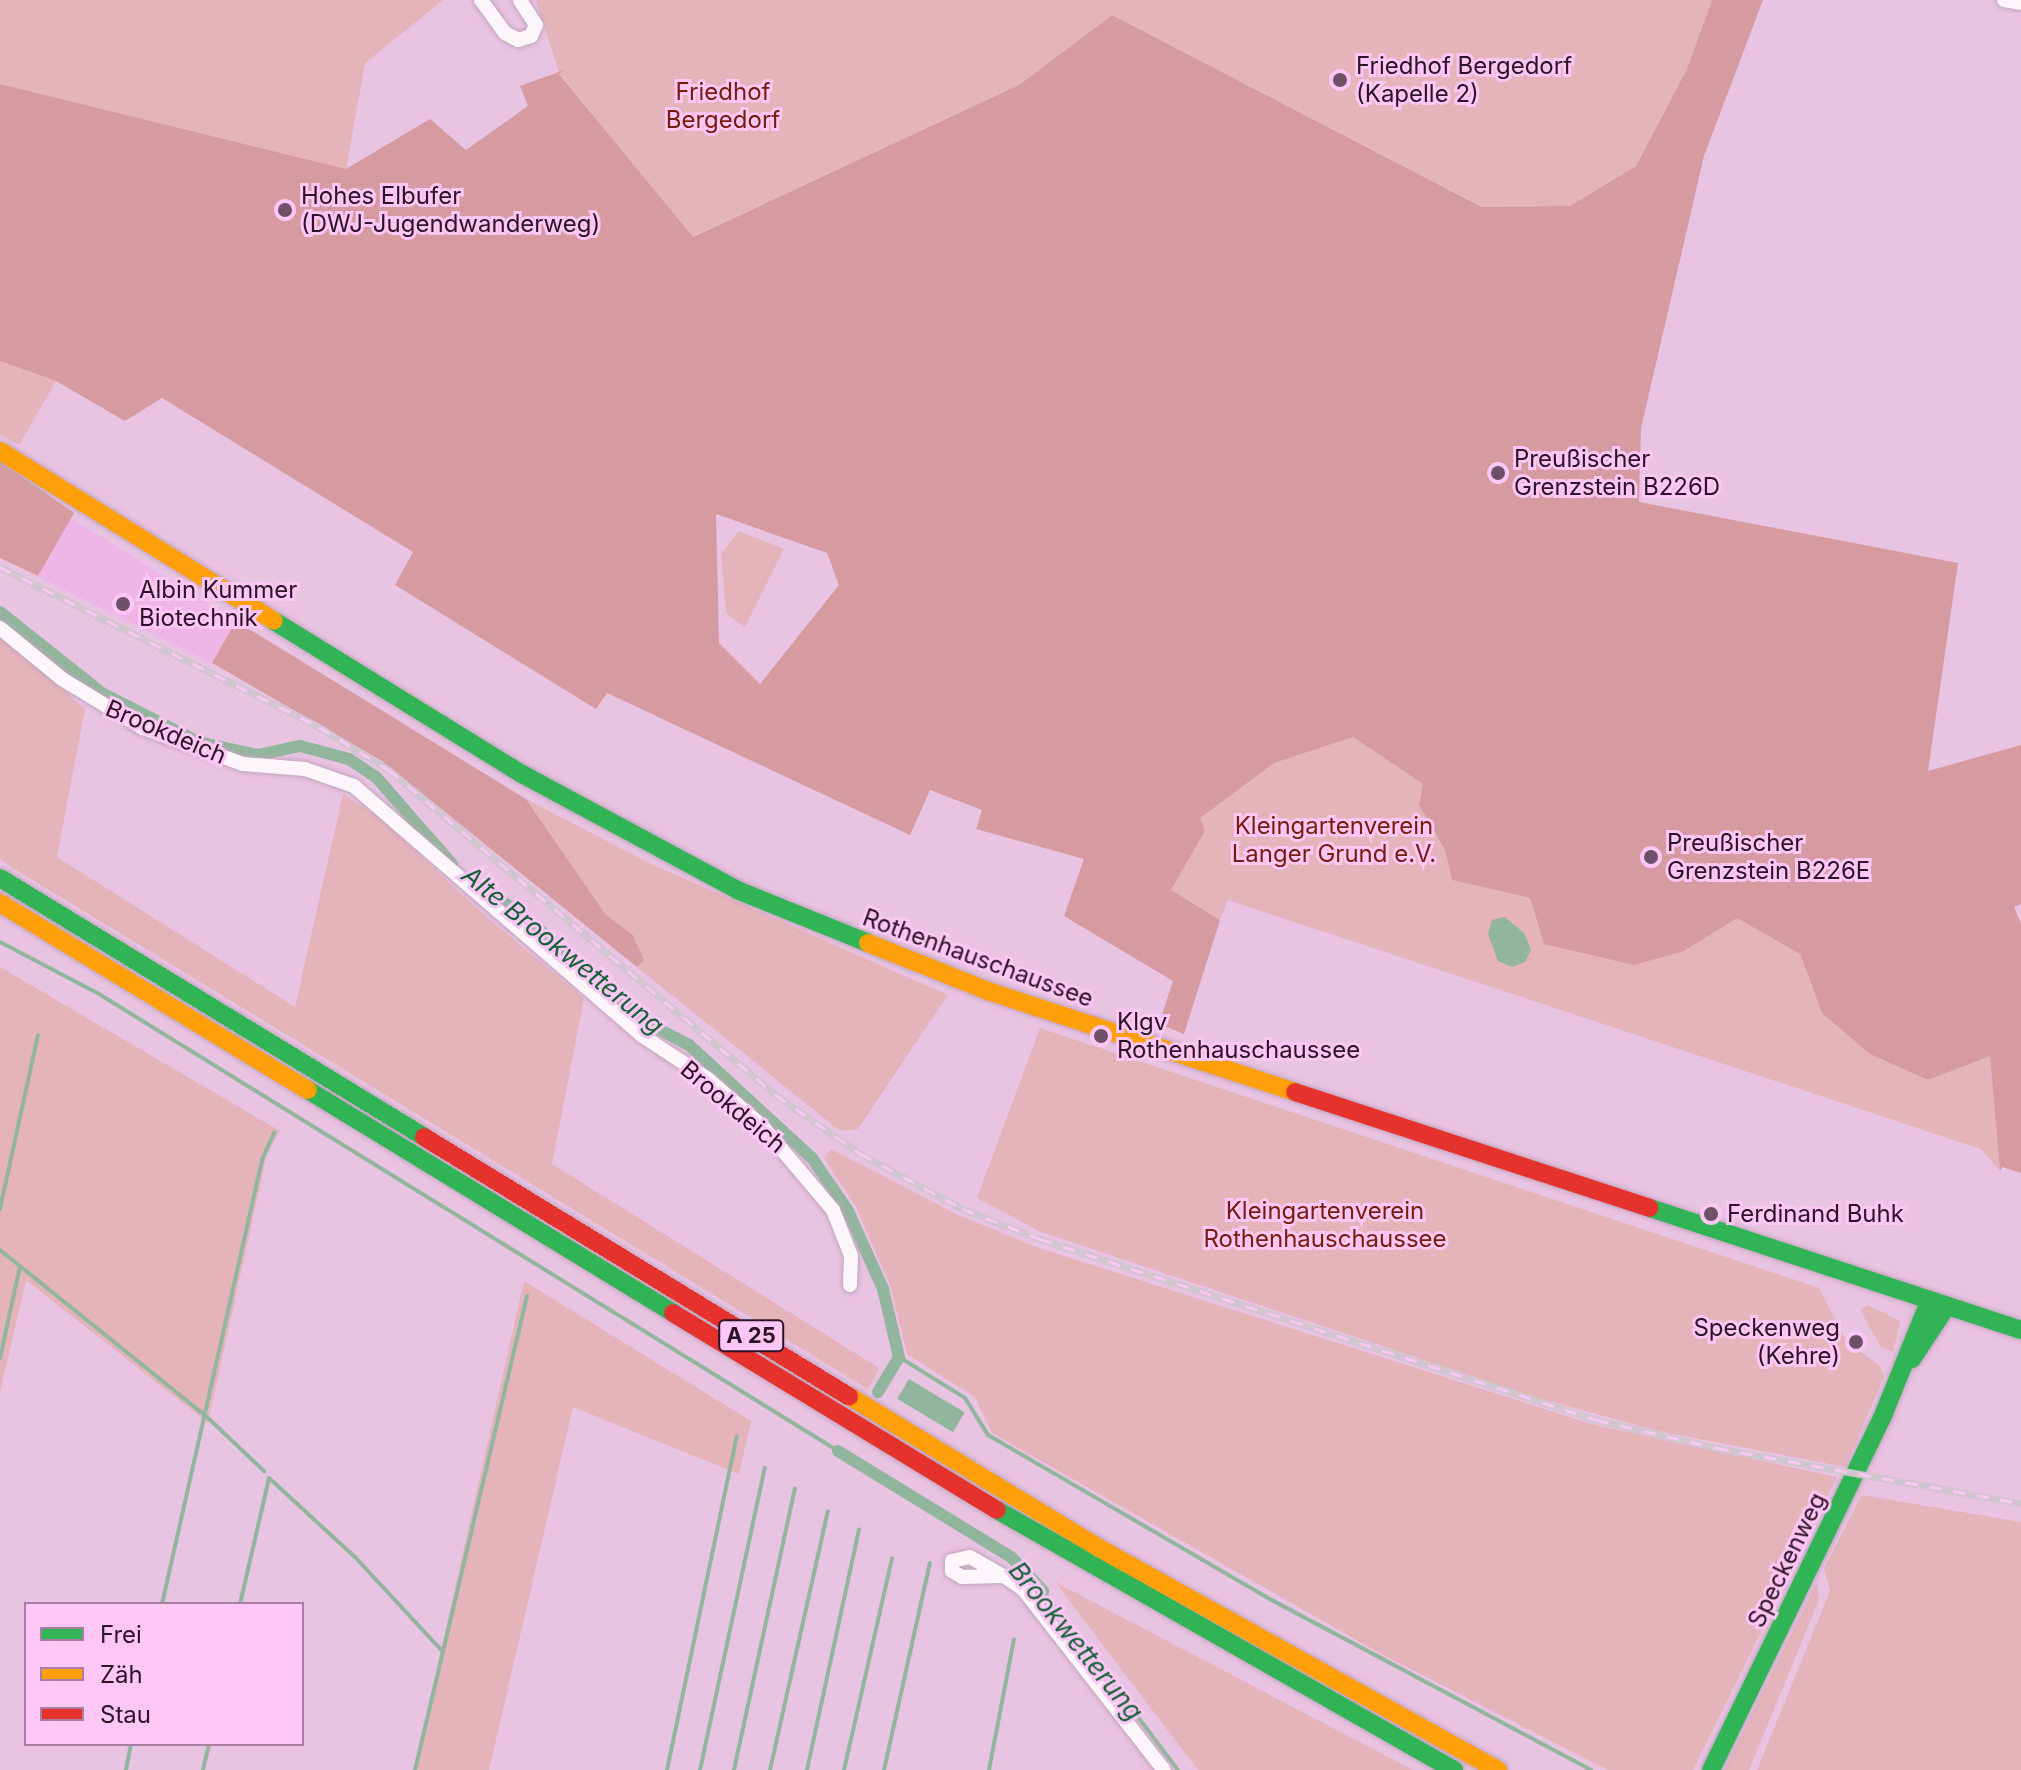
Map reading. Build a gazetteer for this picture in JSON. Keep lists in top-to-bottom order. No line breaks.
{"streets":{"main road":["Rothenhauschaussee","A 25","Speckenweg"],"street":["Brookdeich"]},"crossings":[["Rothenhauschaussee","Speckenweg"]],"water":["Alte Brookwetterung","Brookwetterung"],"parks":["Friedhof Bergedorf","Kleingartenverein Langer Grund e.V.","Kleingartenverein Rothenhauschaussee"],"places":["Friedhof Bergedorf (Kapelle 2)","Hohes Elbufer (DWJ-Jugendwanderweg)","Preußischer Grenzstein B226D","Albin Kummer Biotechnik","Preußischer Grenzstein B226E","Klgv Rothenhauschaussee","Ferdinand Buhk","Speckenweg (Kehre)"],"legend":["Frei","Zäh","Stau"]}
